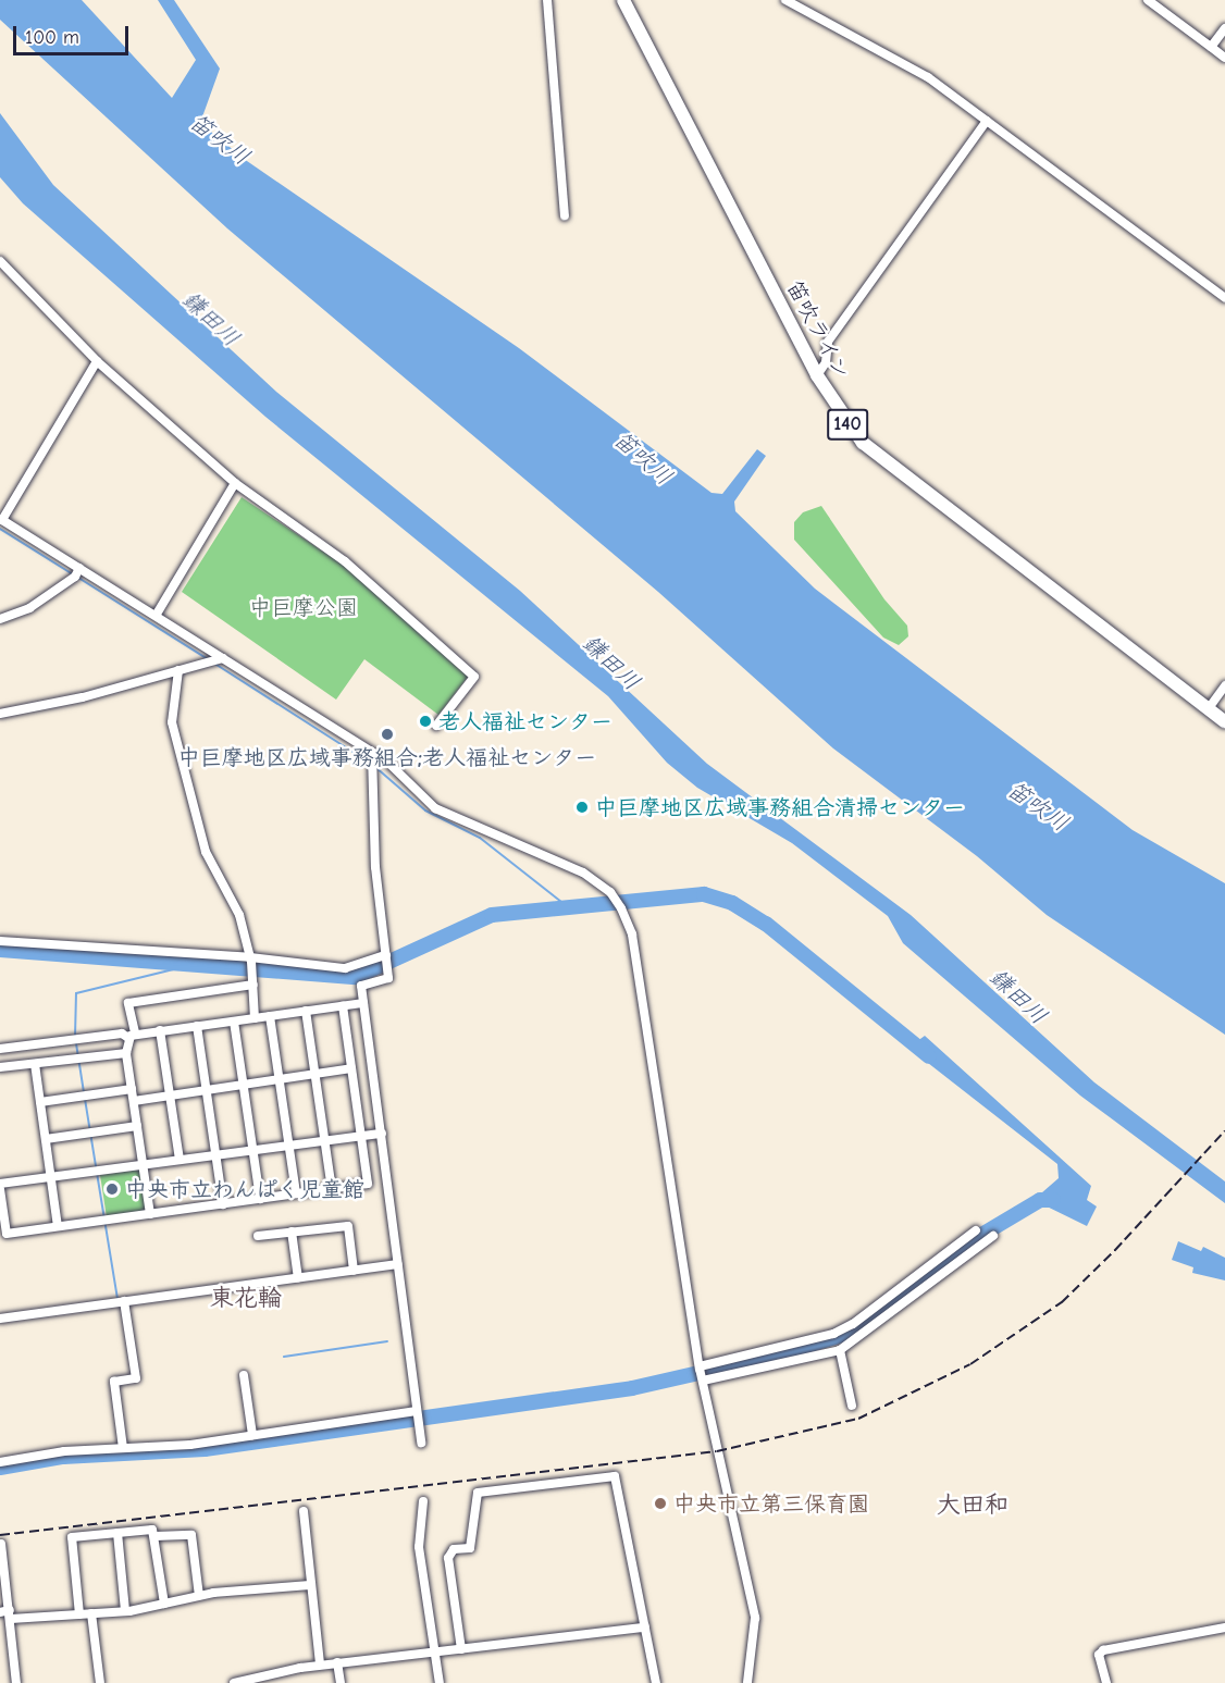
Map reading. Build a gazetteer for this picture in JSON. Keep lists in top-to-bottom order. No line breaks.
{"streets":{"highway":["笛吹ライン","140"]},"districts":["東花輪","大田和"],"water":["笛吹川","鎌田川"],"parks":["中巨摩公園"],"places":["老人福祉センター","中巨摩地区広域事務組合;老人福祉センター","中巨摩地区広域事務組合清掃センター","中央市立わんぱく児童館","中央市立第三保育園"],"scale_bar":"100 m"}
